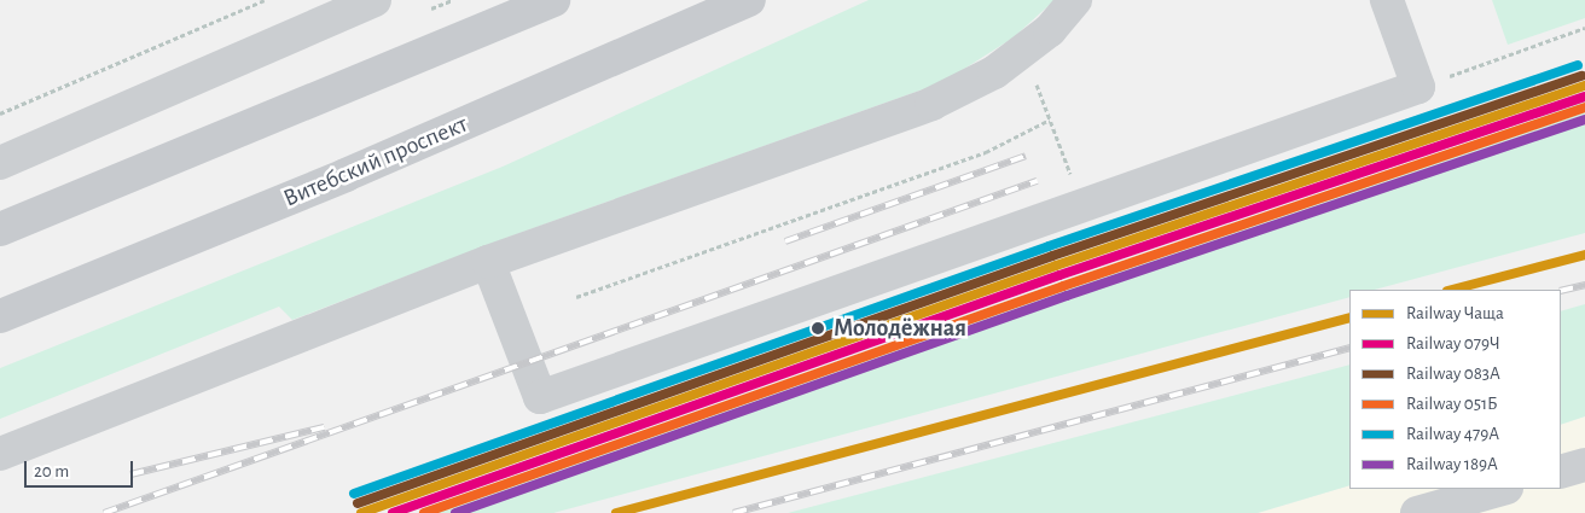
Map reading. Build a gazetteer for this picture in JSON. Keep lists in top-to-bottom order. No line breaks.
{"streets":{"main road":["Витебский проспект"]},"places":["Молодёжная"],"lines":["rail line 479А","rail line 083А","rail line Чаща","rail line 079Ч","rail line 051Б","rail line 189А"],"legend":["Railway Чаща","Railway 079Ч","Railway 083А","Railway 051Б","Railway 479А","Railway 189А"],"scale_bar":"20 m"}
